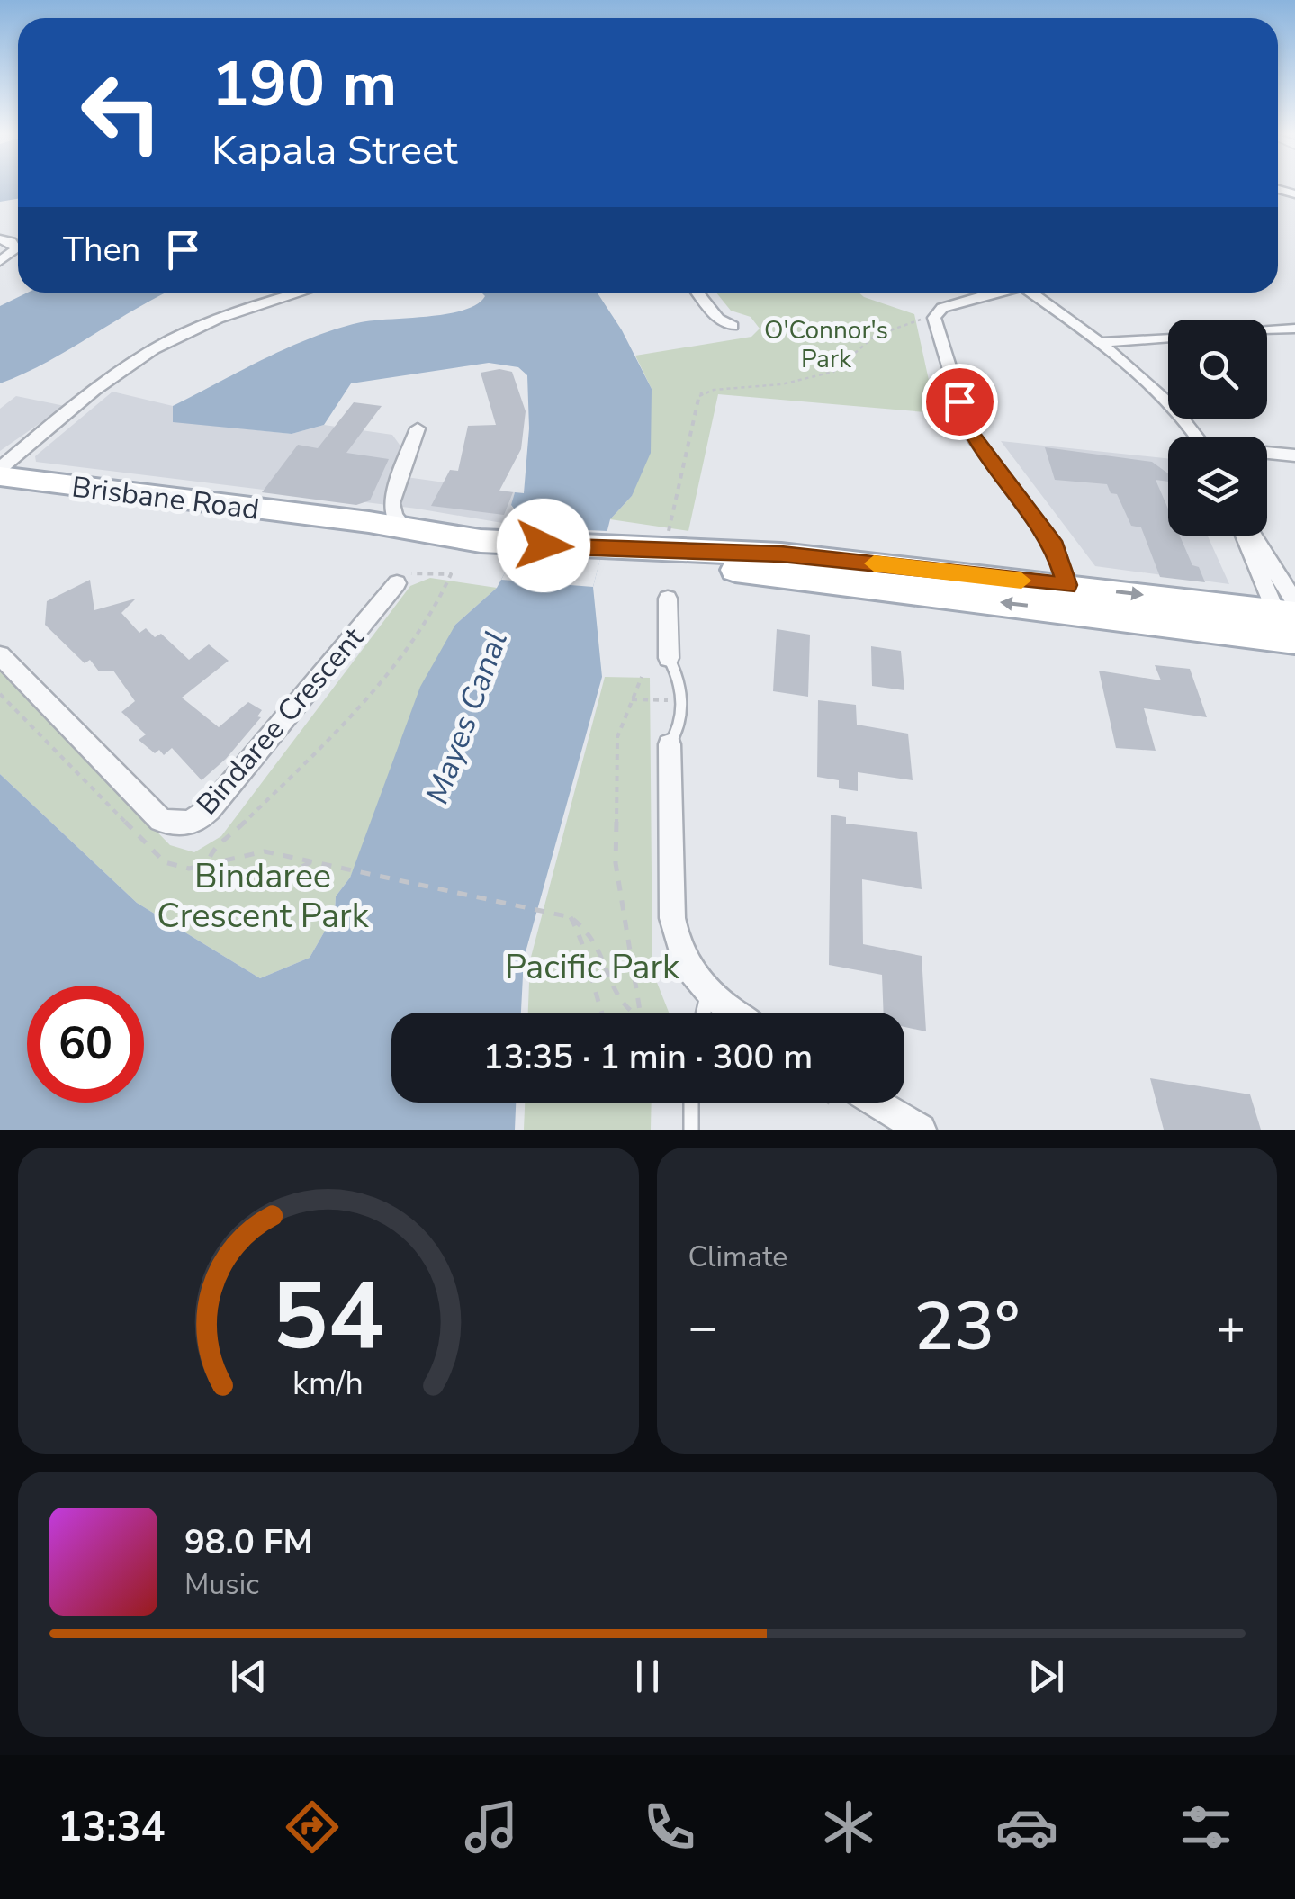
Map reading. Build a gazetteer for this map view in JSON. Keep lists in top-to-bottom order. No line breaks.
{"streets":{"main road":["Brisbane Road"],"street":["Bindaree Crescent"]},"water":["Mayes Canal"],"parks":["O'Connor's Park","Bindaree Crescent Park","Pacific Park"],"page":{"turn":["190 m","Kapala Street"],"then":"Then","limit":"60","trip":"13:35 · 1 min · 300 m","tile":"Climate","heat":["−","23°","+"],"song":["98.0 FM","Music"],"tabs":"13:34","gauge":["54","km/h"]}}
